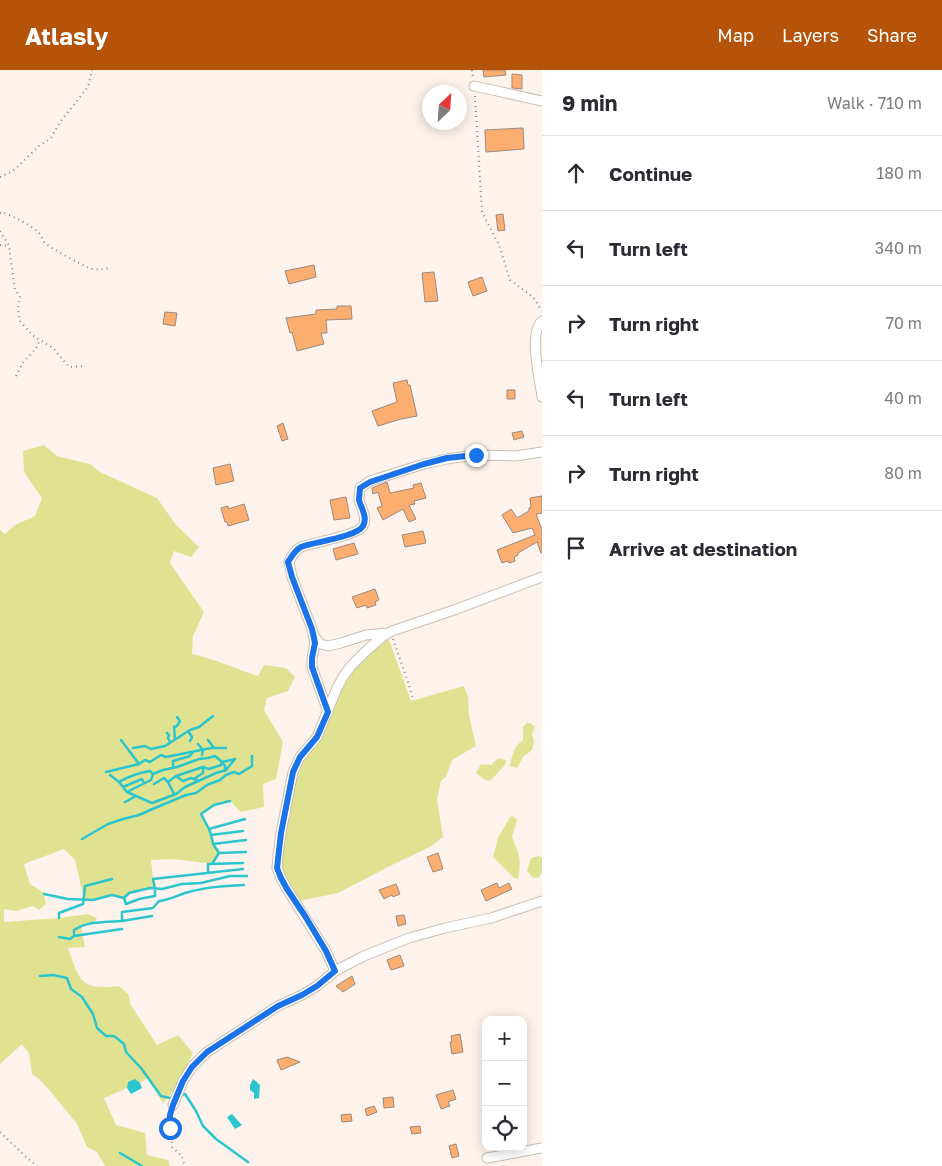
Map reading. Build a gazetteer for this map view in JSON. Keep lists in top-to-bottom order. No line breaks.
{"north":"top right","page":{"header":"Atlasly","nav":["Map","Layers","Share"],"heading":["9 min","Walk · 710 m"],"list":[["Continue","180 m"],["Turn left","340 m"],["Turn right","70 m"],["Turn left","40 m"],["Turn right","80 m"],"Arrive at destination"],"map_buttons":["+","−"]}}
